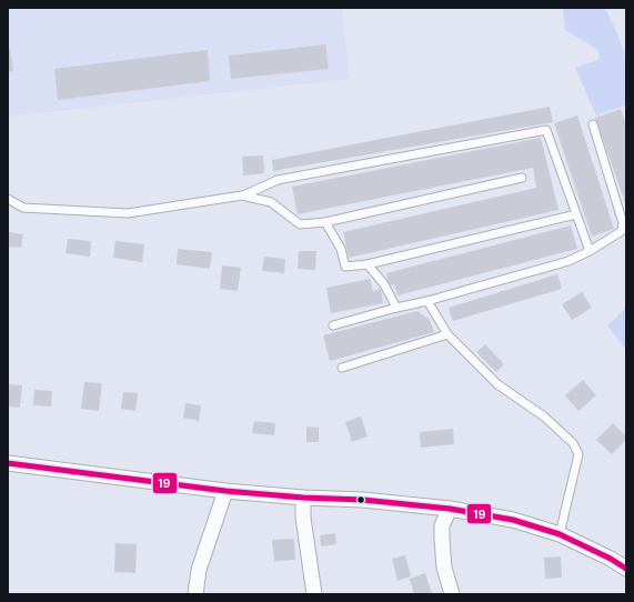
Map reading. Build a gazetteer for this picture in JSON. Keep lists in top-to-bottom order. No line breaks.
{"lines":["transit line 19"]}
